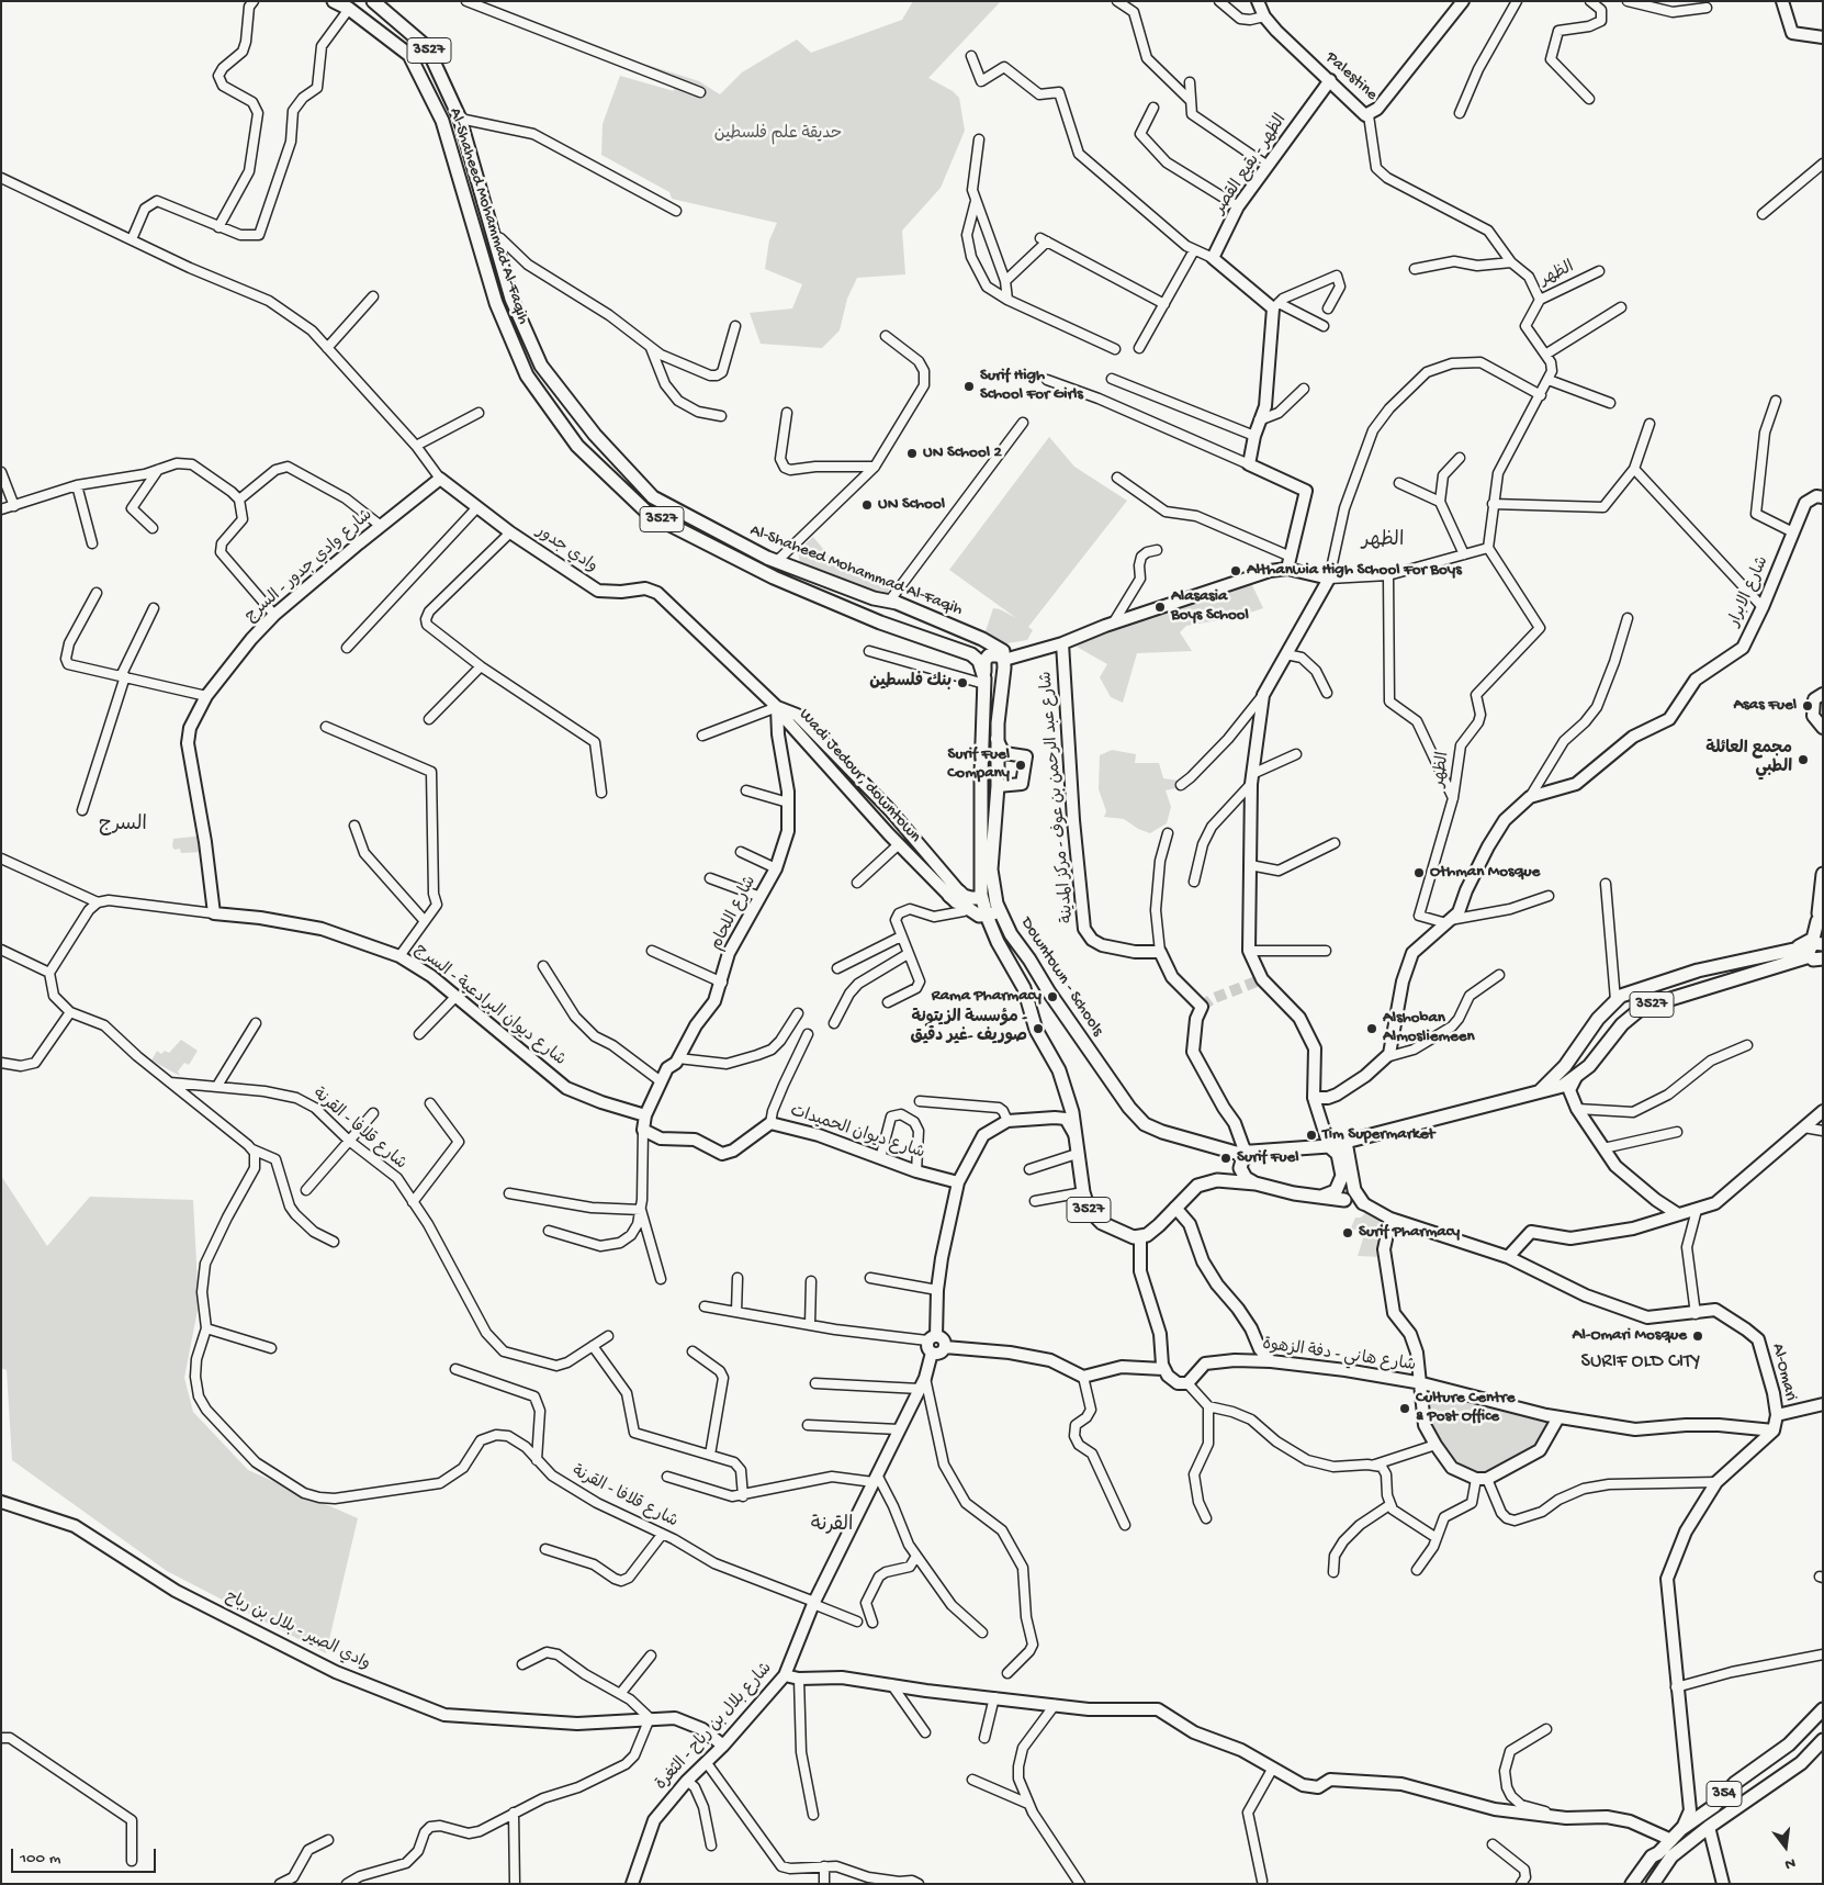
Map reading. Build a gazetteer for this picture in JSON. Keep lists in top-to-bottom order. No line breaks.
{"streets":{"main road":["3527","Palestine","الظهر - بقيع القصر","Al-Shaheed Mohammad Al-Faqih","وادي جدور","شارع وادي جدور - السرج","شارع الابرار","Wadi Jedour, downtown","شارع عبد الرحمن بن عوف - مركز المدينة","شارع اللحام","Downtown - Schools","شارع ديوان البرادعية - السرج","شارع ديوان الحميدات","شارع هاني - دفة الزهوة","Al-Omari","وادي الصير - بلال بن رباح","شارع بلال بن رباح - الثغرة","354"],"street":["الظهر","شارع قلافا - القرنة"]},"crossings":[["3527","Al-Shaheed Mohammad Al-Faqih"],["3527","Wadi Jedour, downtown"],["3527","Downtown - Schools"],["Palestine","الظهر - بقيع القصر"],["Al-Shaheed Mohammad Al-Faqih","Downtown - Schools"],["وادي جدور","شارع وادي جدور - السرج"],["وادي جدور","Wadi Jedour, downtown"],["وادي جدور","شارع اللحام"],["شارع وادي جدور - السرج","شارع ديوان البرادعية - السرج"],["Wadi Jedour, downtown","شارع اللحام"],["شارع اللحام","شارع ديوان البرادعية - السرج"],["شارع قلافا - القرنة","شارع بلال بن رباح - الثغرة"],["شارع هاني - دفة الزهوة","Al-Omari"],["وادي الصير - بلال بن رباح","شارع بلال بن رباح - الثغرة"]],"districts":["الظهر","السرج","SURIF OLD CITY","القرنة"],"parks":["حديقة علم فلسطين"],"places":["Surif High School For Girls","UN School 2","UN School","Althanwia High School For Boys","Alasasia Boys School","بنك فلسطين","Asas Fuel","مجمع العائلة الطبي","Surif Fuel Company","Othman Mosque","Rama Pharmacy","مؤسسة الزيتونة - صوريف -غير دقيق","Alshoban Almosliemeen","Tim Supermarket","Surif Fuel","Surif Pharmacy","Al-Omari Mosque","Culture Centre & Post Office"],"scale_bar":"100 m","north":"bottom"}
